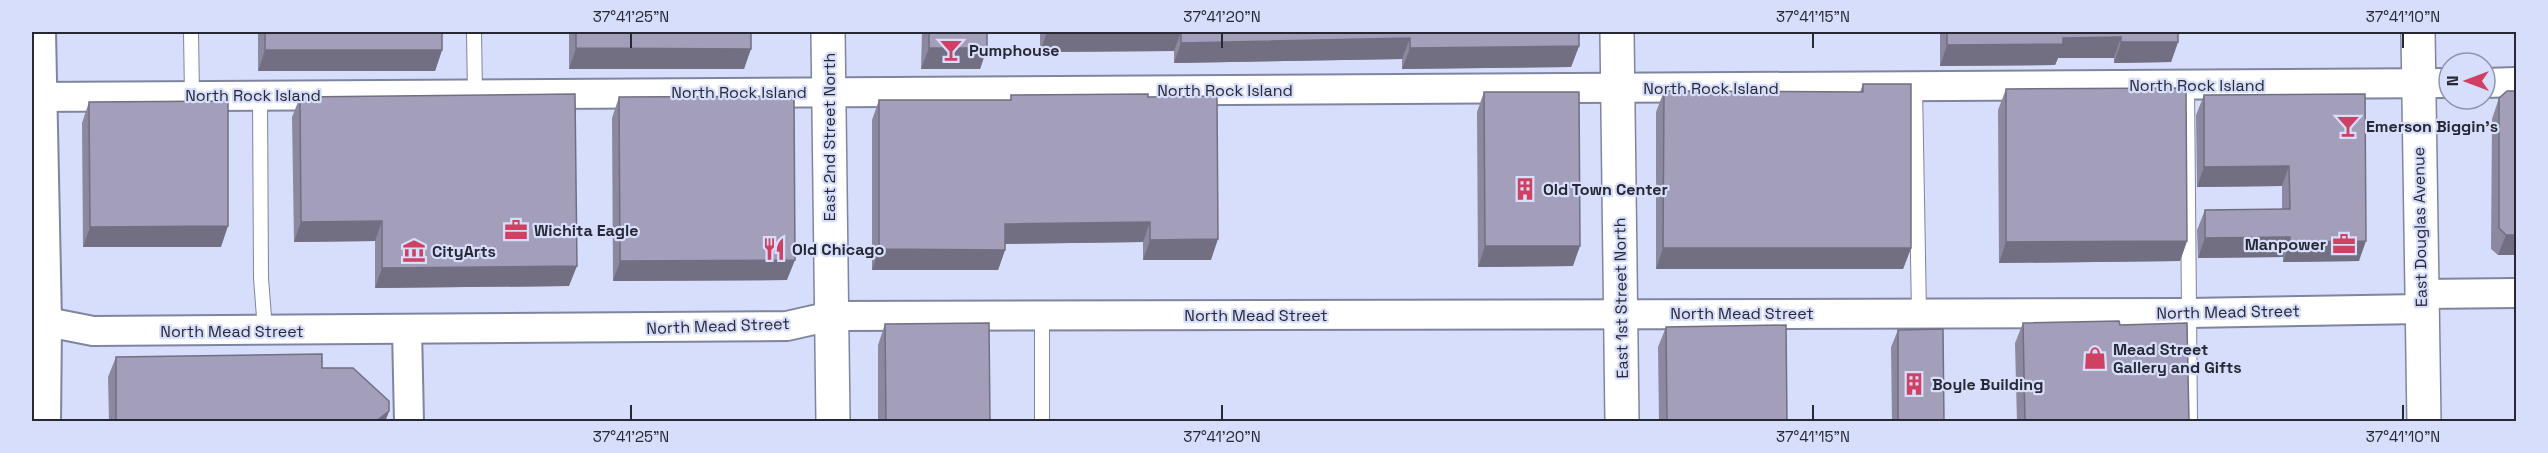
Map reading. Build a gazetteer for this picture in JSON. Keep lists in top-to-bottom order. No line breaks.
{"streets":{"street":["North Rock Island","East 2nd Street North","East Douglas Avenue","East 1st Street North","North Mead Street"]},"crossings":[["North Rock Island","East 2nd Street North"],["North Rock Island","East Douglas Avenue"],["North Rock Island","East 1st Street North"],["East 2nd Street North","North Mead Street"],["East Douglas Avenue","North Mead Street"],["East 1st Street North","North Mead Street"]],"places":{"bar":["Pumphouse","Emerson Biggin's"],"building":["Old Town Center","Boyle Building"],"office":["Wichita Eagle","Manpower"],"restaurant":["Old Chicago"],"museum":["CityArts"],"shop":["Mead Street Gallery and Gifts"]},"north":"left","coordinates":["37°41'25\"N","37°41'20\"N","37°41'15\"N","37°41'10\"N"]}
